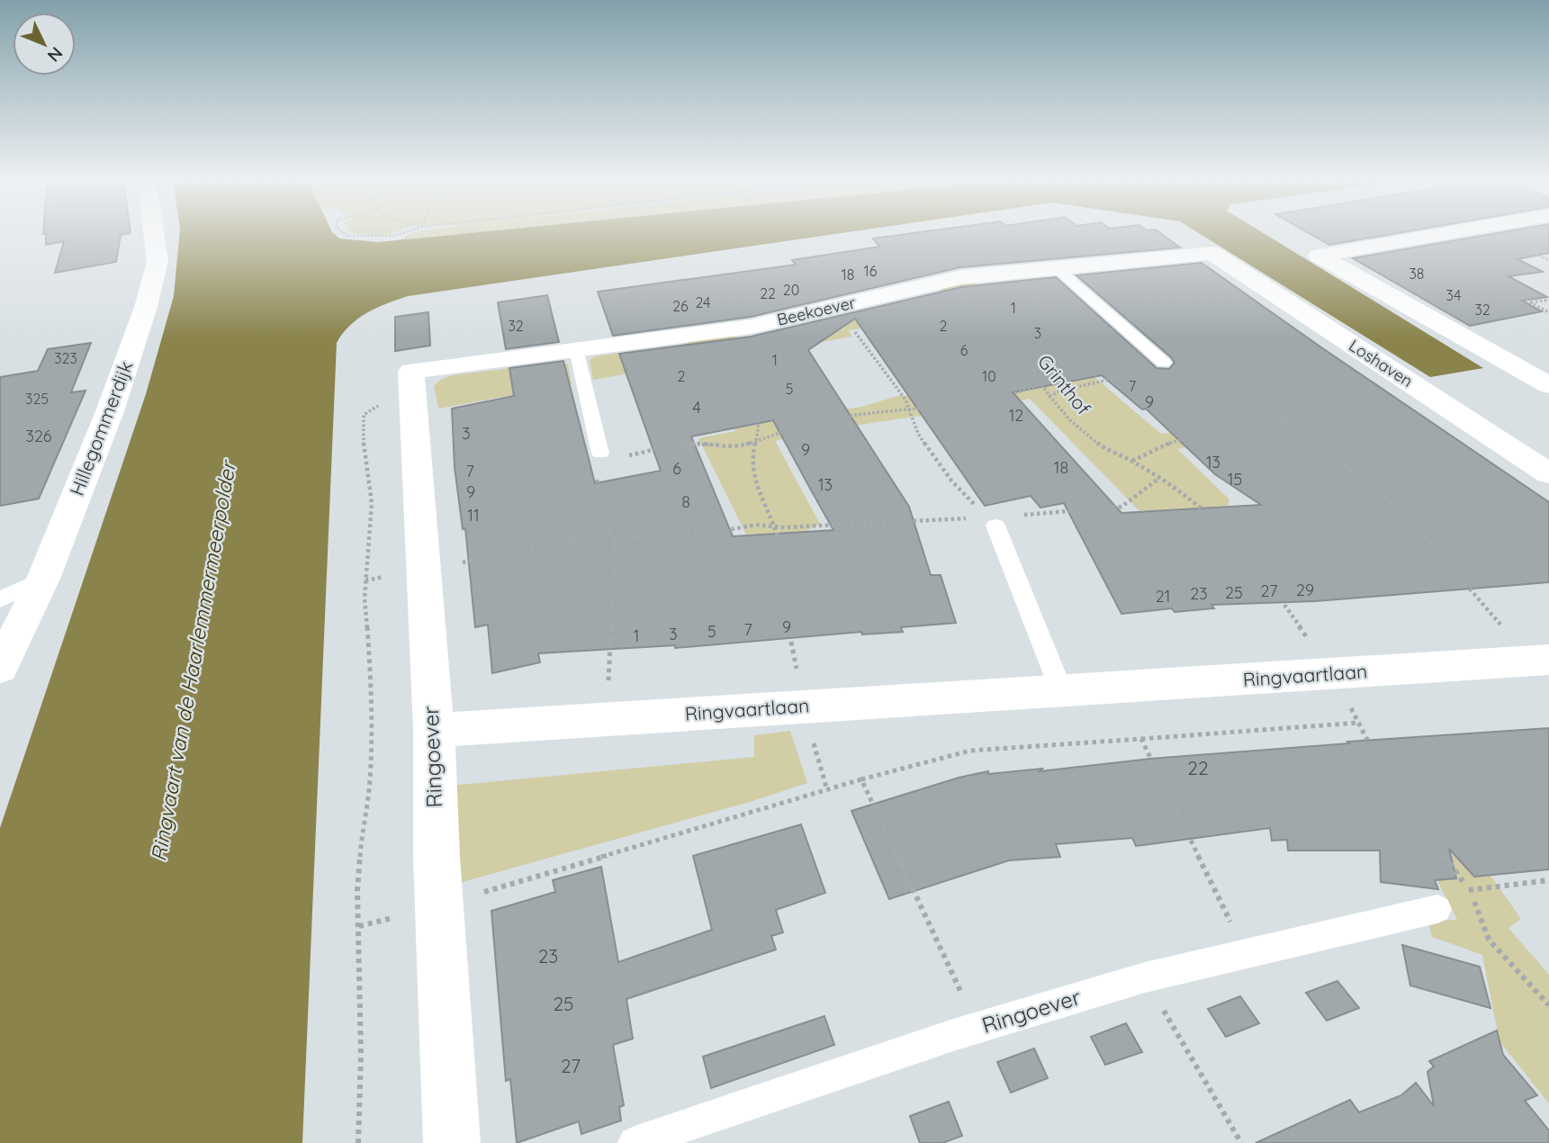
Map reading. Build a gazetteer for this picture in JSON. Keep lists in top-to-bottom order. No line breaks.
{"streets":{"street":["Beekoever","Loshaven","Hillegommerdijk","Ringvaartlaan","Ringoever"],"path":["Grinthof"]},"crossings":[["Beekoever","Loshaven"],["Beekoever","Grinthof"],["Beekoever","Ringoever"],["Ringvaartlaan","Ringoever"]],"water":["Ringvaart van de Haarlemmermeerpolder"],"house_numbers":["16","38","18","20","22","34","24","26","1","32","32","2","3","6","323","1","2","10","7","5","325","9","4","12","3","326","9","13","18","6","7","15","13","9","8","11","29","27","25","23","21","9","7","5","3","1","22","23","25","27"],"north":"bottom right"}
